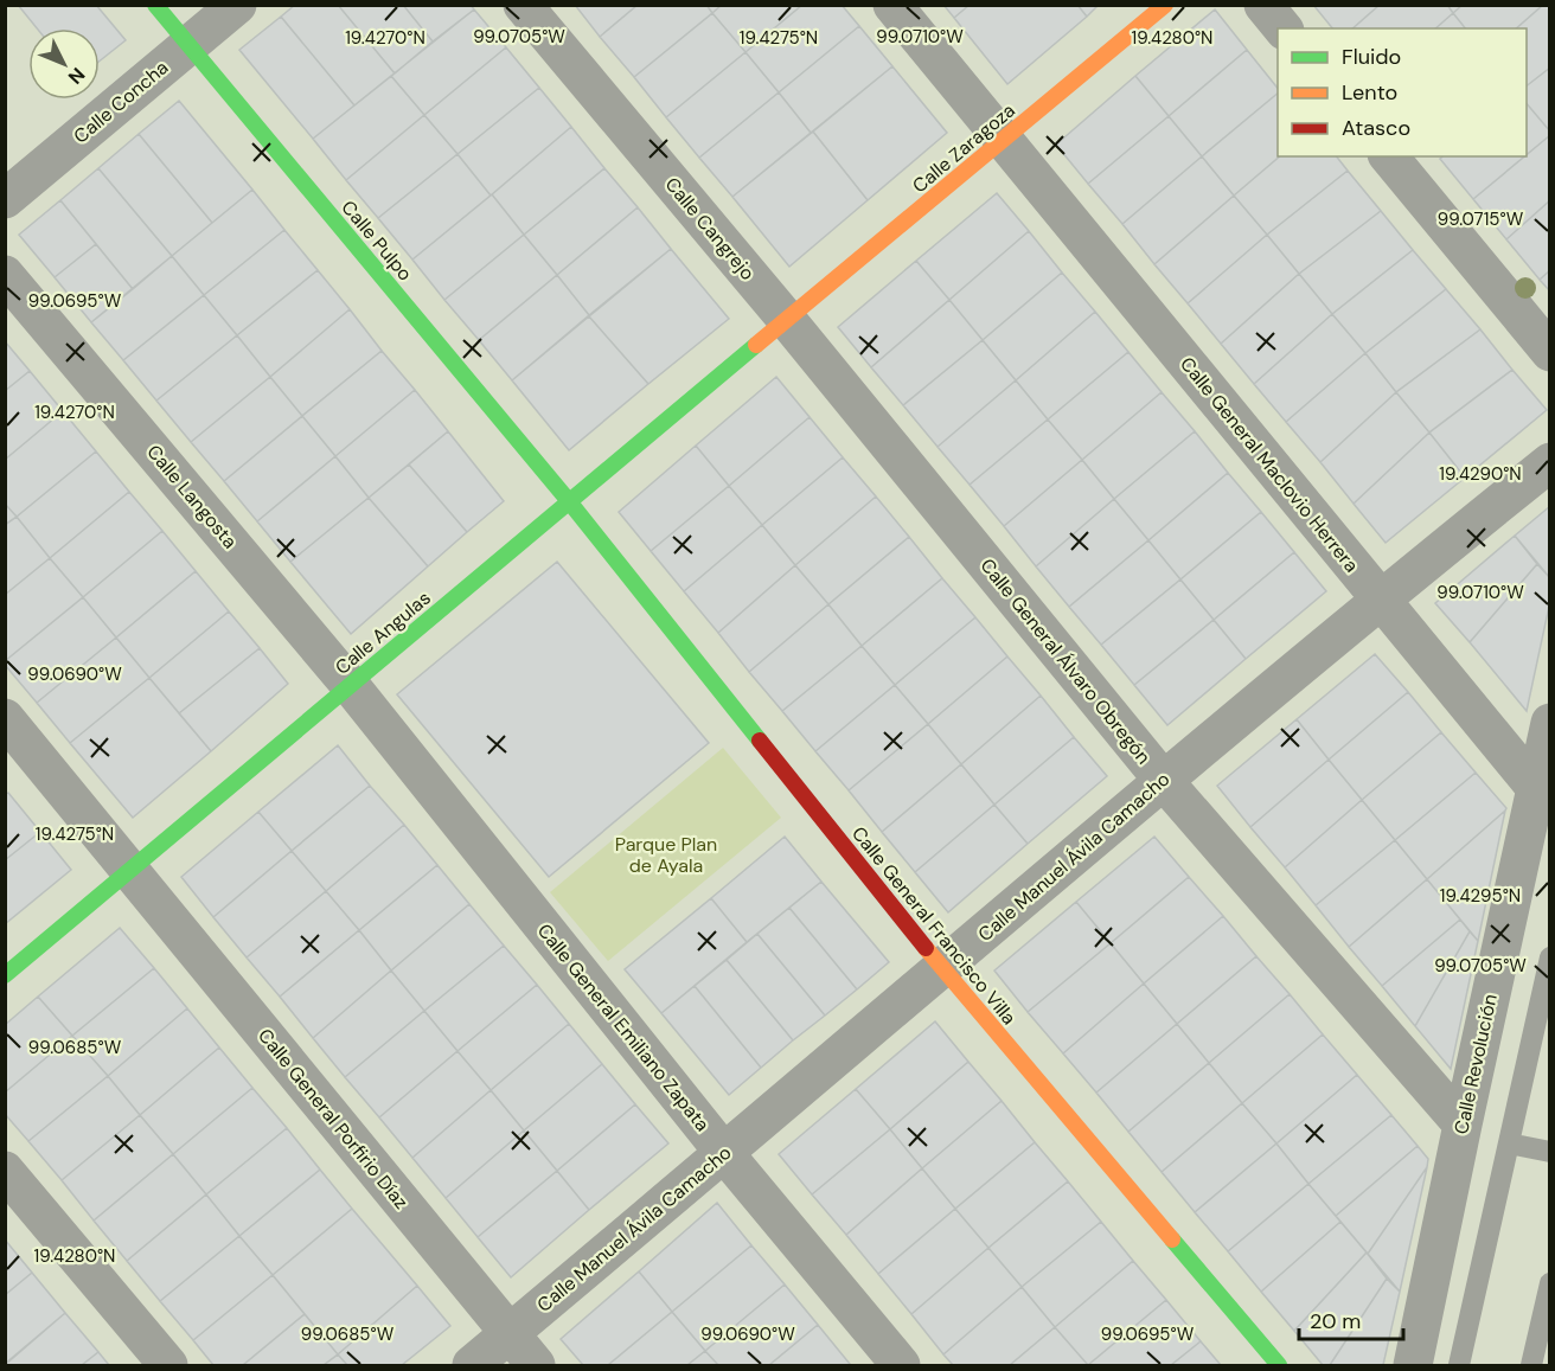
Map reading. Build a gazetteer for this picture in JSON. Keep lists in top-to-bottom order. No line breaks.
{"streets":{"street":["Calle Concha","Calle Zaragoza","Calle Cangrejo","Calle Pulpo","Calle General Maclovio Herrera","Calle Langosta","Calle Angulas","Calle General Álvaro Obregón","Calle Manuel Ávila Camacho","Calle General Francisco Villa","Calle General Emiliano Zapata","Calle Revolución","Calle General Porfirio Díaz"]},"crossings":[["Calle Concha","Calle Pulpo"],["Calle Zaragoza","Calle Cangrejo"],["Calle Zaragoza","Calle General Maclovio Herrera"],["Calle Zaragoza","Calle Angulas"],["Calle Zaragoza","Calle General Álvaro Obregón"],["Calle Cangrejo","Calle Angulas"],["Calle Cangrejo","Calle General Álvaro Obregón"],["Calle Pulpo","Calle Angulas"],["Calle Pulpo","Calle General Francisco Villa"],["Calle General Maclovio Herrera","Calle Manuel Ávila Camacho"],["Calle General Maclovio Herrera","Calle Revolución"],["Calle Langosta","Calle Angulas"],["Calle Langosta","Calle General Emiliano Zapata"],["Calle Angulas","Calle General Álvaro Obregón"],["Calle Angulas","Calle General Francisco Villa"],["Calle Angulas","Calle General Emiliano Zapata"],["Calle Angulas","Calle General Porfirio Díaz"],["Calle General Álvaro Obregón","Calle Manuel Ávila Camacho"],["Calle General Álvaro Obregón","Calle Revolución"],["Calle Manuel Ávila Camacho","Calle General Francisco Villa"],["Calle Manuel Ávila Camacho","Calle General Emiliano Zapata"],["Calle Manuel Ávila Camacho","Calle General Porfirio Díaz"]],"parks":["Parque Plan de Ayala"],"legend":["Fluido","Lento","Atasco"],"scale_bar":"20 m","north":"bottom right","coordinates":["99.0705°W","99.0710°W","19.4270°N","19.4275°N","19.4280°N","99.0715°W","99.0695°W","19.4290°N","99.0690°W","19.4295°N","99.0685°W"]}
